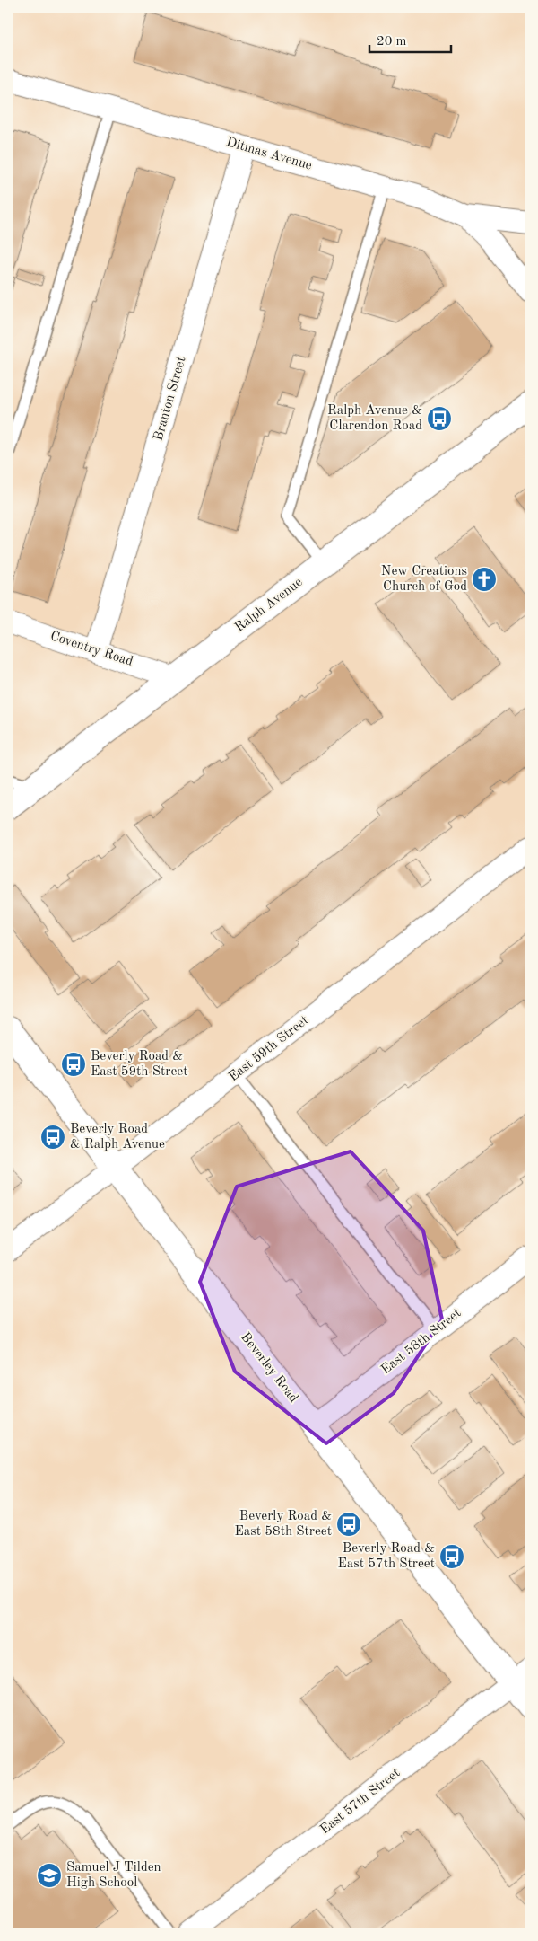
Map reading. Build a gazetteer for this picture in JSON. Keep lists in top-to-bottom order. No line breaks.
{"streets":{"street":["Ditmas Avenue","Branton Street","Ralph Avenue","Coventry Road","East 59th Street","East 58th Street","Beverley Road","East 57th Street"]},"crossings":[["Ditmas Avenue","Branton Street"],["Branton Street","Coventry Road"],["Ralph Avenue","Coventry Road"],["East 59th Street","Beverley Road"],["East 58th Street","Beverley Road"],["Beverley Road","East 57th Street"]],"places":{"bus stop":["Ralph Avenue & Clarendon Road","Beverly Road & East 59th Street","Beverly Road & Ralph Avenue","Beverly Road & East 58th Street","Beverly Road & East 57th Street"],"church":["New Creations Church of God"],"school or university":["Samuel J Tilden High School"]},"scale_bar":"20 m"}
